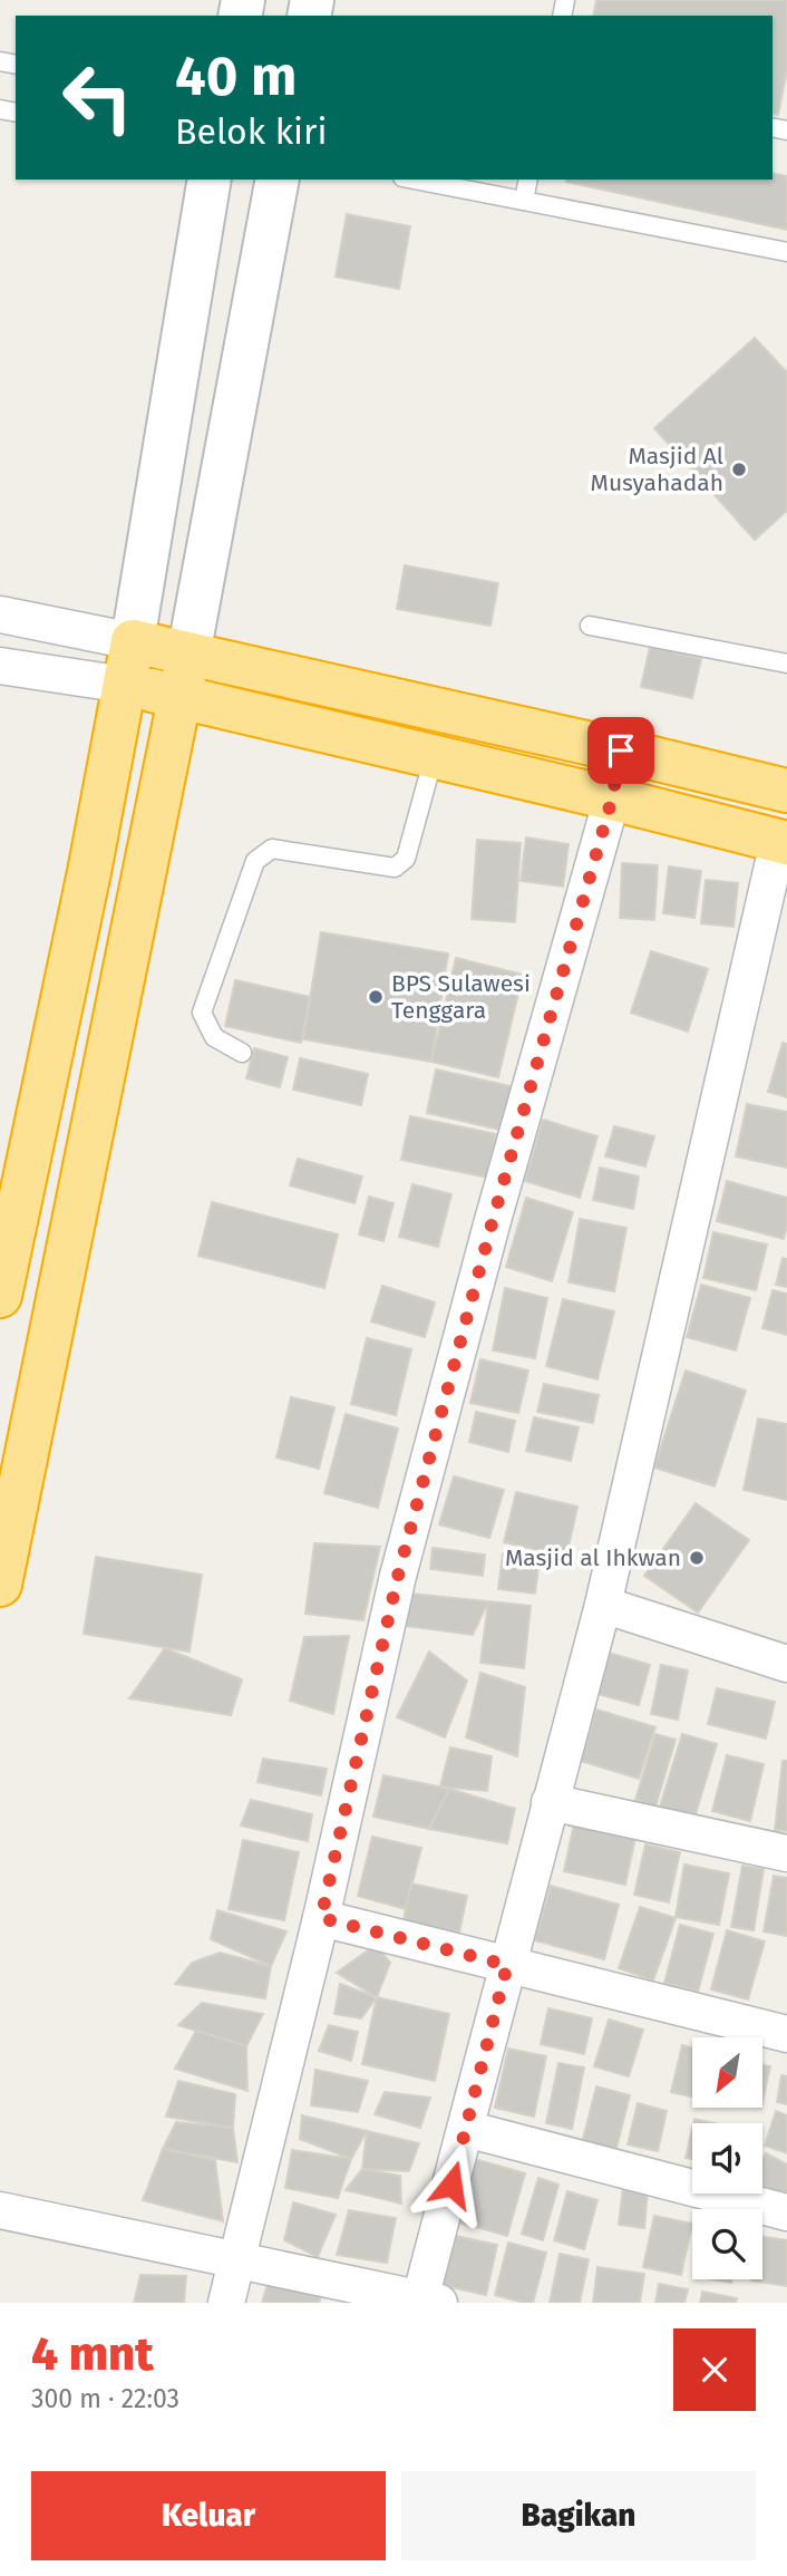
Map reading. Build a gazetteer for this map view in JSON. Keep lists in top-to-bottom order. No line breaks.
{"places":["Masjid Al Musyahadah","BPS Sulawesi Tenggara","Masjid al Ihkwan"],"north":"bottom left","page":{"turn":["40 m","Belok kiri"],"heading":["4 mnt","300 m · 22:03"],"buttons":["Keluar","Bagikan"]}}
